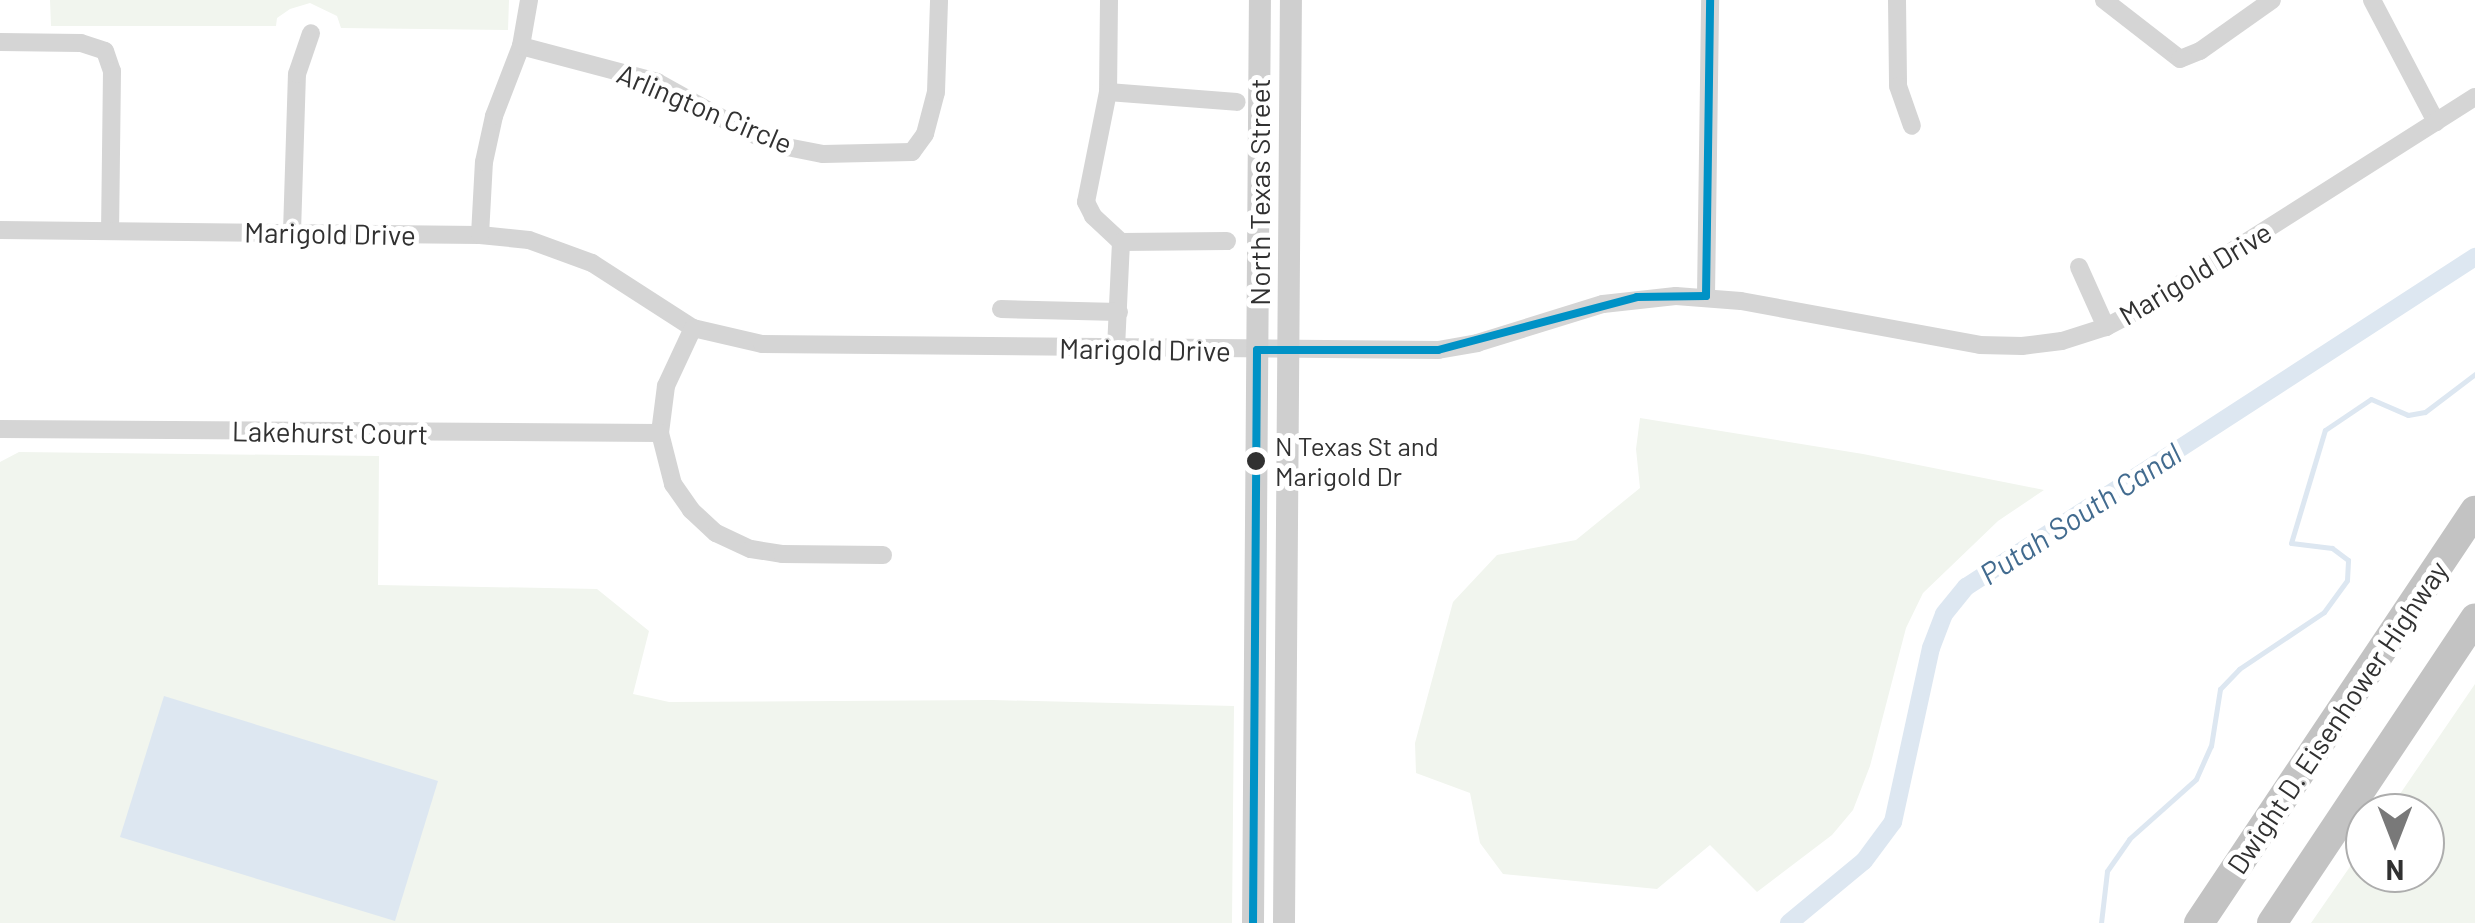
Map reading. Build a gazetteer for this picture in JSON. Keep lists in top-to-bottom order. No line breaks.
{"streets":{"highway":["Dwight D. Eisenhower Highway"],"main road":["North Texas Street"],"street":["Arlington Circle","Marigold Drive","Lakehurst Court"]},"crossings":[["North Texas Street","Marigold Drive"]],"water":["Putah South Canal"],"places":["N Texas St and Marigold Dr"],"north":"bottom"}
